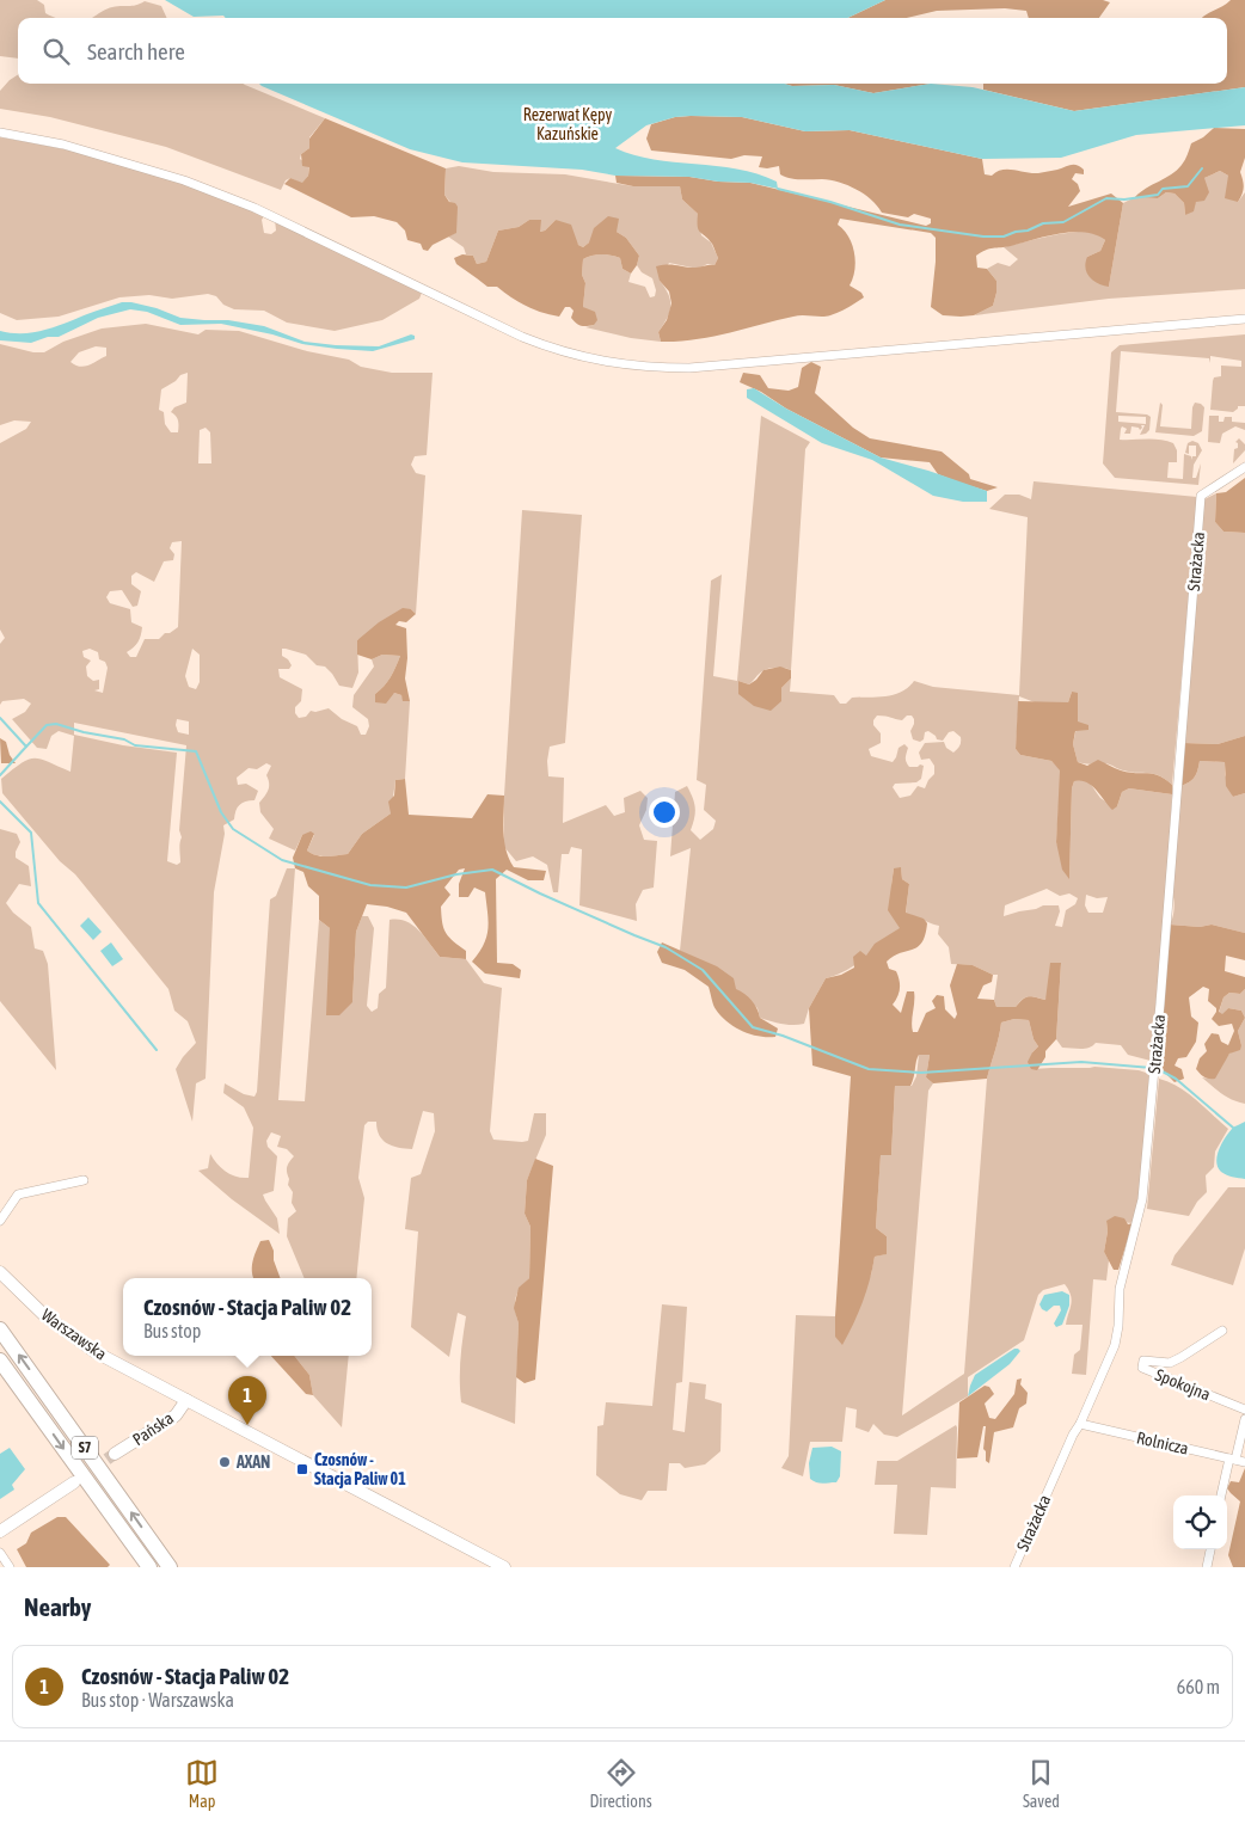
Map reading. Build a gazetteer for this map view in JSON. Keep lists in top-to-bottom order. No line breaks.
{"streets":{"highway":["S7"],"street":["Strażacka","Warszawska","Spokojna","Pańska","Rolnicza"]},"crossings":[["Strażacka","Rolnicza"],["Warszawska","Pańska"]],"parks":["Rezerwat Kępy Kazuńskie"],"places":{"other":["AXAN"],"transit":["Czosnów - Stacja Paliw 01"]},"page":{"search":"Search here","popup":["Czosnów - Stacja Paliw 02","Bus stop"],"pins":"1","heading":"Nearby","list":[{"mark":"1","name":"Czosnów - Stacja Paliw 02","note":"Bus stop · Warszawska","value":"660 m"}],"nav":["Map","Directions","Saved"]}}
